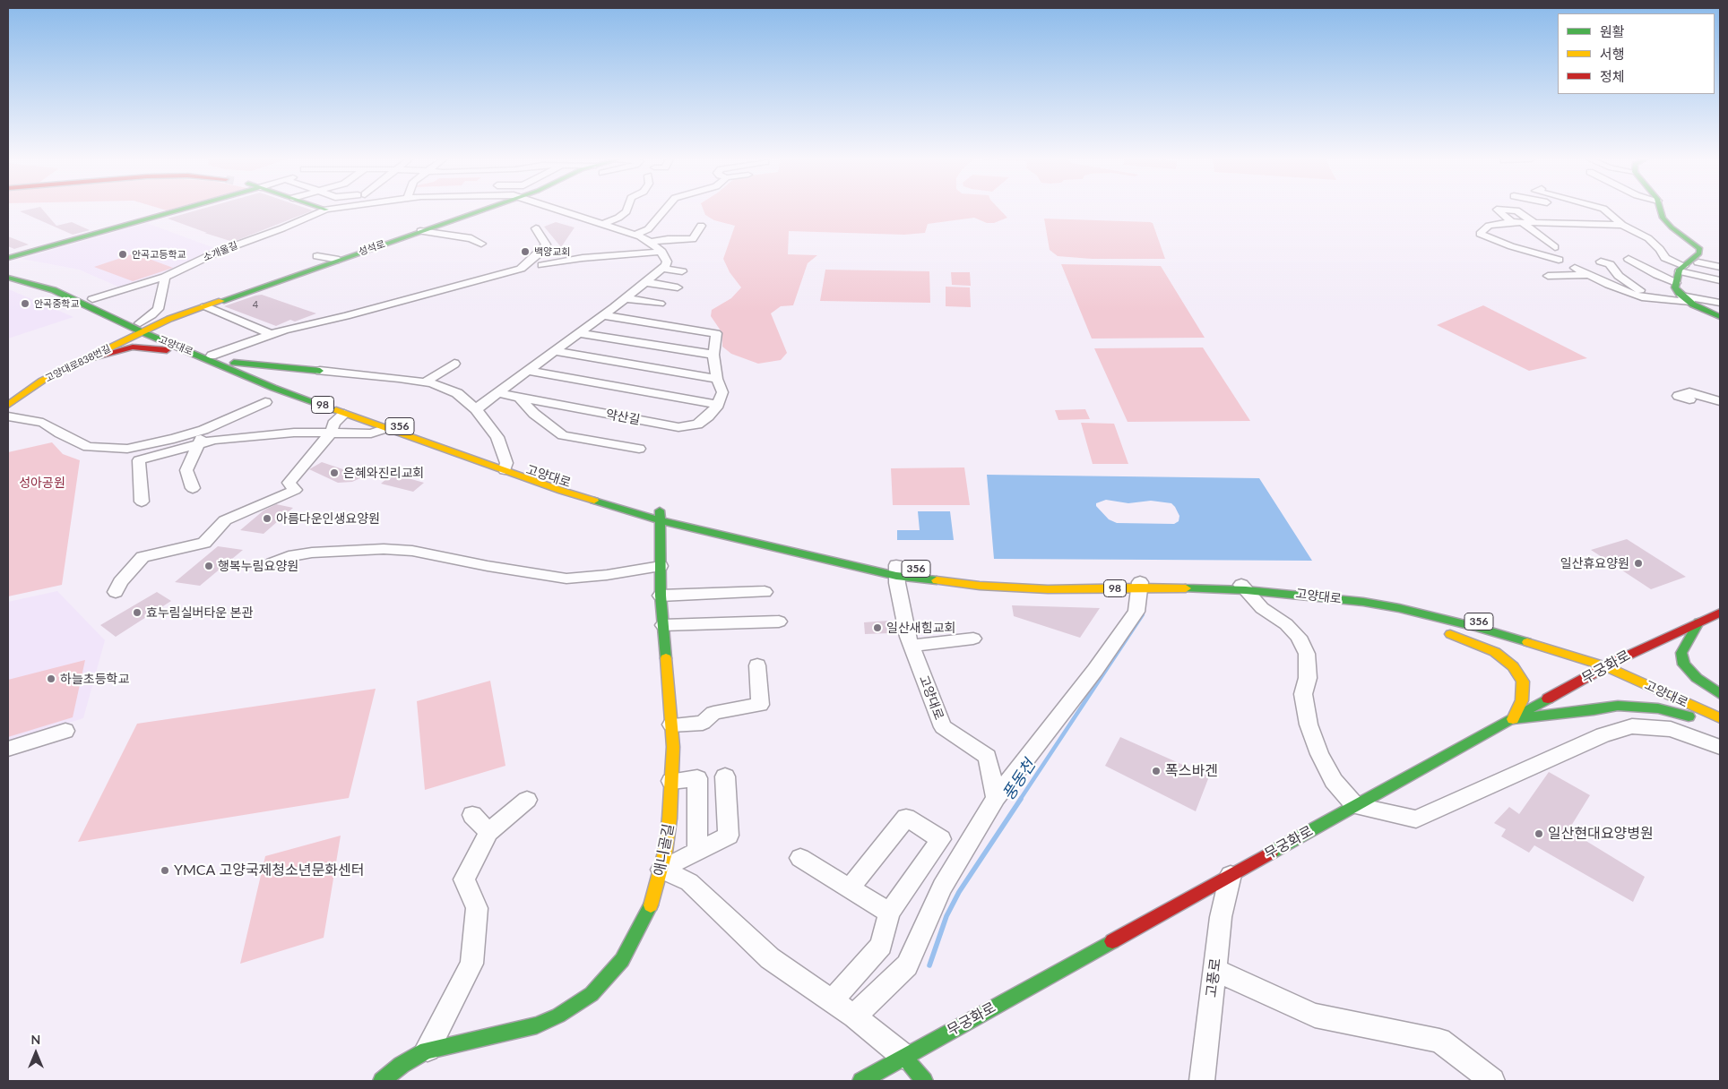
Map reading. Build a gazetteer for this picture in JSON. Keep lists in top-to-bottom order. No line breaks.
{"streets":{"main road":["성석로","고양대로","고양대로838번길","98","356","무궁화로","애니골길"],"street":["소개울길","약산길","고풍로"]},"crossings":[["성석로","고양대로"],["성석로","고양대로838번길"],["소개울길","고양대로"],["고양대로","고양대로838번길"],["고양대로","무궁화로"],["고양대로","애니골길"],["무궁화로","고풍로"]],"water":["풍동천"],"parks":["성아공원"],"places":["백양교회","안곡고등학교","안곡중학교","은혜와진리교회","아름다운인생요양원","일산휴요양원","행복누림요양원","효누림실버타운 본관","일산새힘교회","하늘초등학교","폭스바겐","일산현대요양병원","YMCA 고양국제청소년문화센터"],"house_numbers":["4"],"legend":["원활","서행","정체"],"north":"top"}
